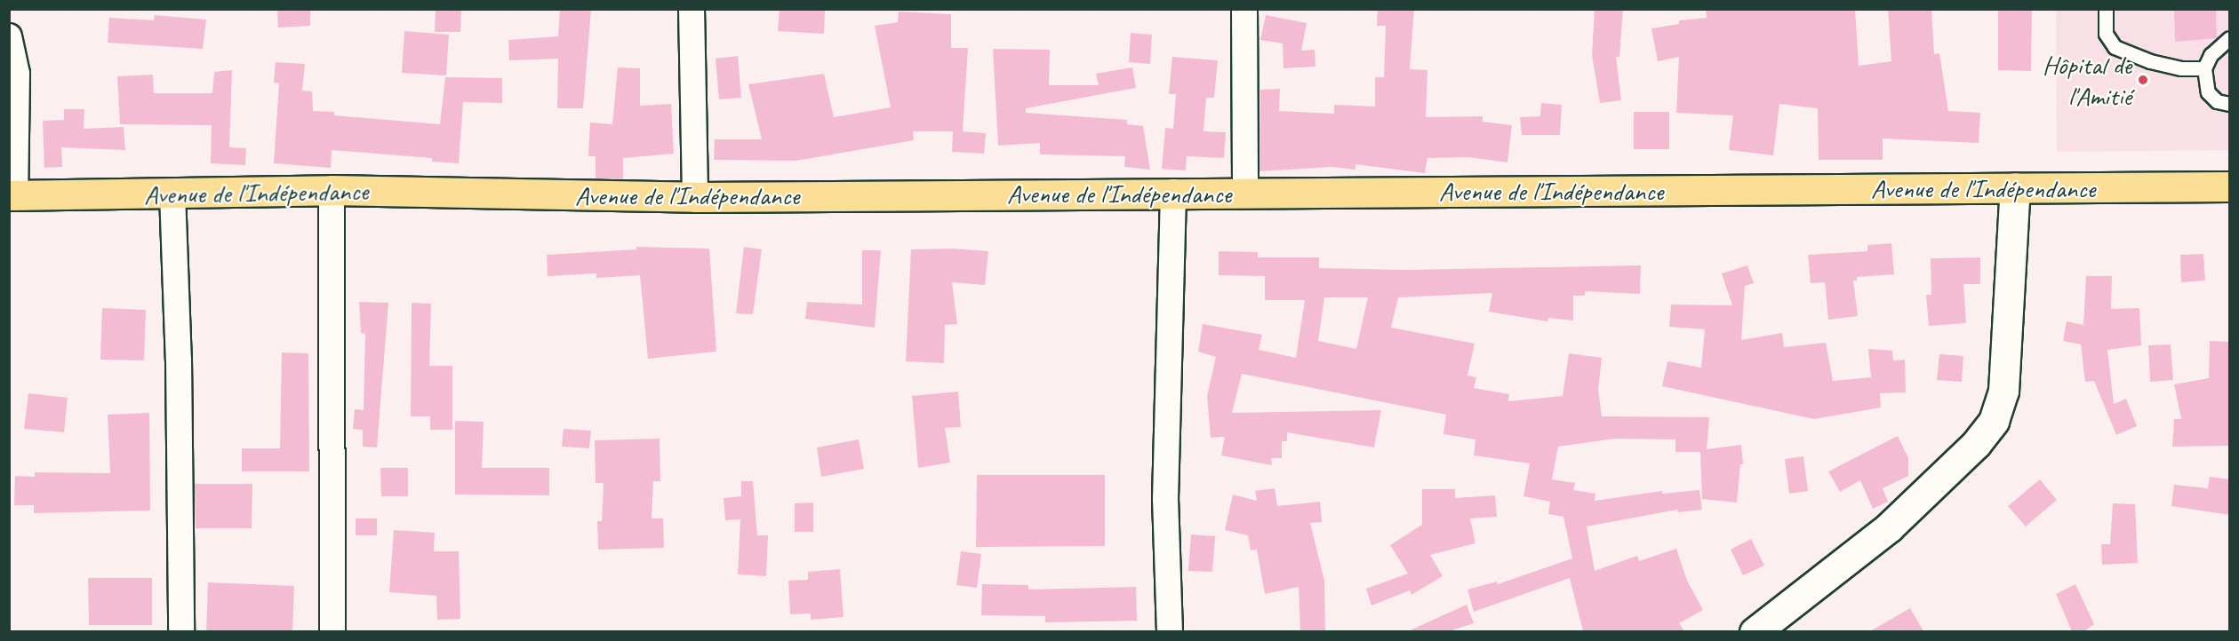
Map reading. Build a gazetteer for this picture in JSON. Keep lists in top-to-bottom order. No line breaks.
{"streets":{"main road":["Avenue de l'Indépendance"]},"places":["Hôpital de l'Amitié"]}
